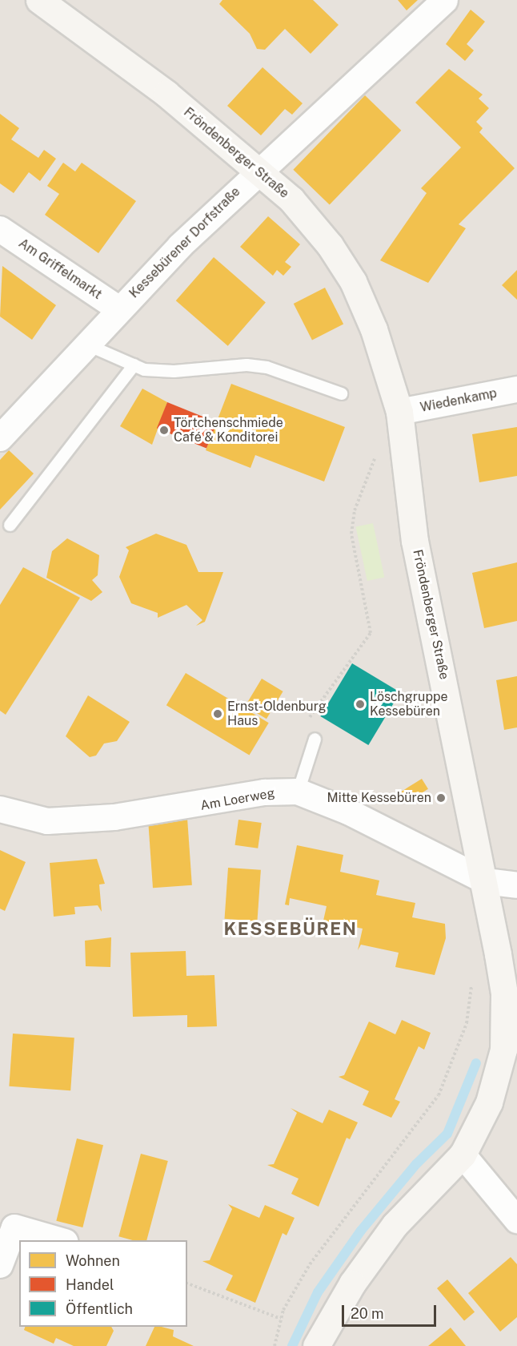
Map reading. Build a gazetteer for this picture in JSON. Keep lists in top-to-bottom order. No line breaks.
{"streets":{"main road":["Fröndenberger Straße"],"street":["Kessebürener Dorfstraße","Am Griffelmarkt","Wiedenkamp","Am Loerweg"]},"crossings":[["Fröndenberger Straße","Kessebürener Dorfstraße"],["Fröndenberger Straße","Wiedenkamp"],["Fröndenberger Straße","Am Loerweg"],["Kessebürener Dorfstraße","Am Griffelmarkt"]],"districts":["KESSEBÜREN"],"places":["Törtchenschmiede Café & Konditorei","Löschgruppe Kessebüren","Ernst-Oldenburg Haus","Mitte Kessebüren"],"legend":["Wohnen","Handel","Öffentlich"],"scale_bar":"20 m"}
